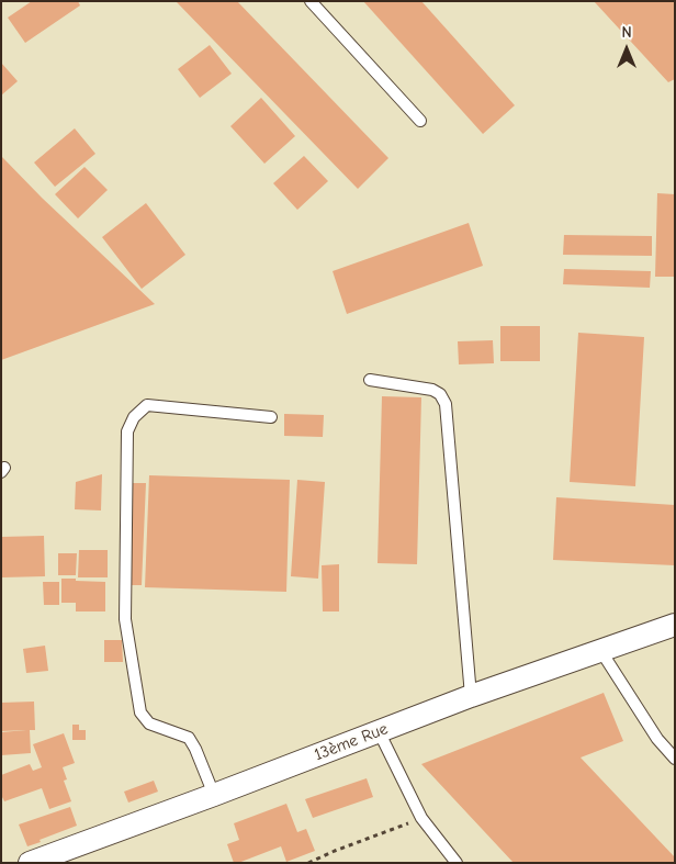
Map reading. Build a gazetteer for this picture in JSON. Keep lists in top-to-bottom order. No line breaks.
{"streets":{"street":["13ème Rue"]},"north":"top"}
